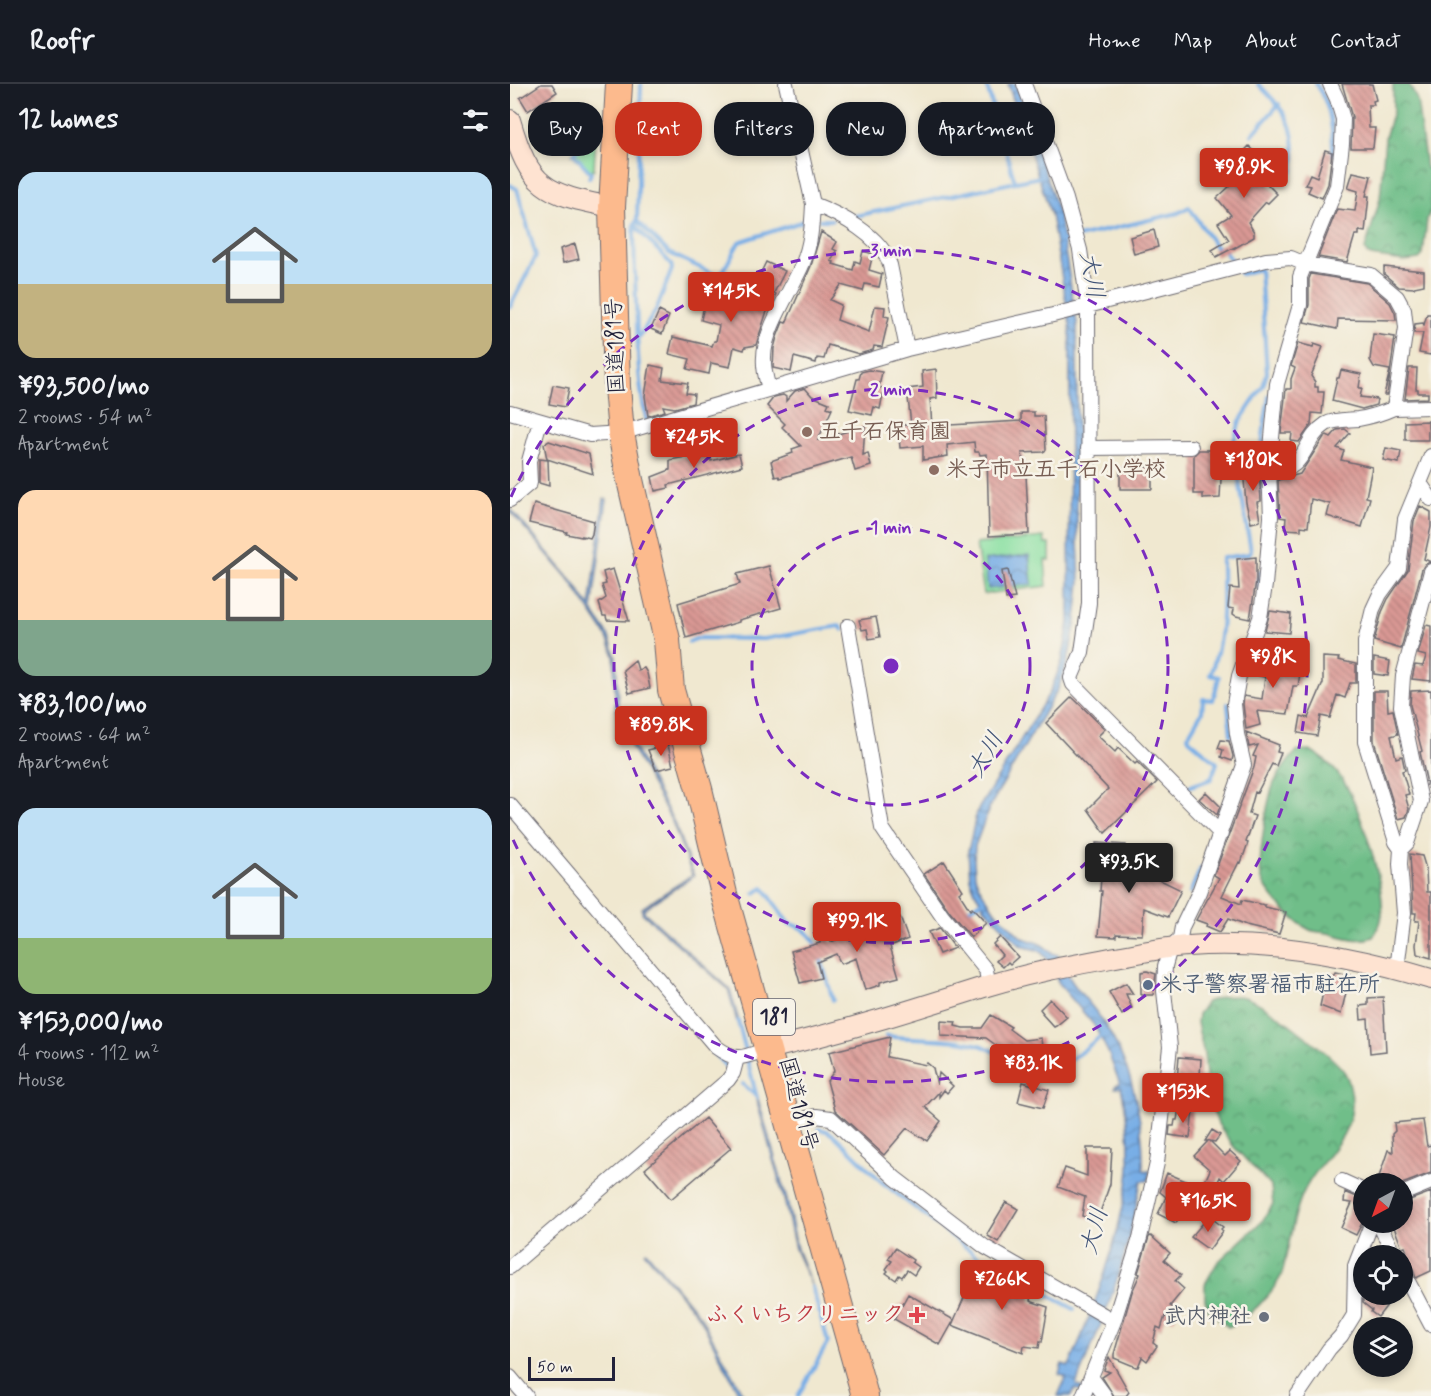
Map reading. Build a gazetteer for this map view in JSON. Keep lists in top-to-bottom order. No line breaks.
{"streets":{"highway":["国道181号","181"]},"water":["大川"],"places":{"other":["五千石保育園","米子市立五千石小学校","米子警察署福市駐在所","武内神社"],"health":["ふくいちクリニック"]},"scale_bar":"50 m","north":"bottom left","page":{"header":"Roofr","nav":["Home","Map","About","Contact"],"heading":"12 homes","chip":["Buy","Rent","Filters","New","Apartment"],"price":["¥98.9K","¥145K","¥245K","¥180K","¥98K","¥89.8K","¥93.5K","¥99.1K","¥83.1K","¥153K","¥165K","¥266K"],"list":[{"name":"¥93,500/mo","note":"2 rooms · 54 m² · Apartment"},{"name":"¥83,100/mo","note":"2 rooms · 64 m² · Apartment"},{"name":"¥153,000/mo","note":"4 rooms · 112 m² · House"}],"scale":"50 m"},"rings":["3 min","2 min","1 min"]}
